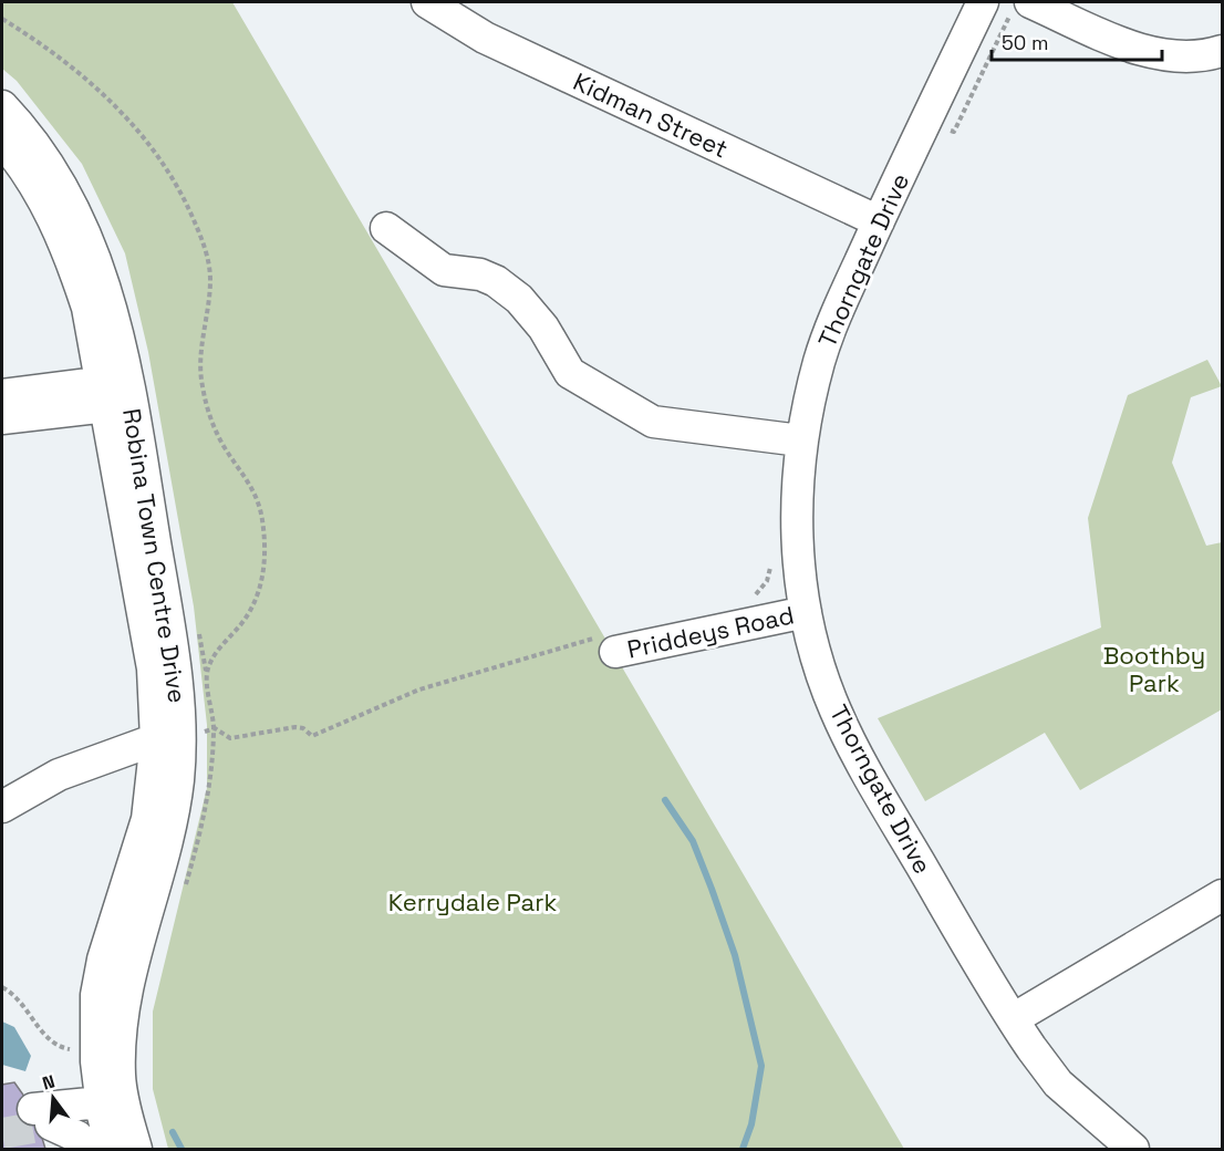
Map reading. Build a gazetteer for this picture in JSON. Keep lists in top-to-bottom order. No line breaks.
{"streets":{"street":["Kidman Street","Thorngate Drive","Robina Town Centre Drive","Priddeys Road"]},"crossings":[["Kidman Street","Thorngate Drive"],["Thorngate Drive","Priddeys Road"]],"parks":["Boothby Park","Kerrydale Park"],"scale_bar":"50 m","north":"top"}
